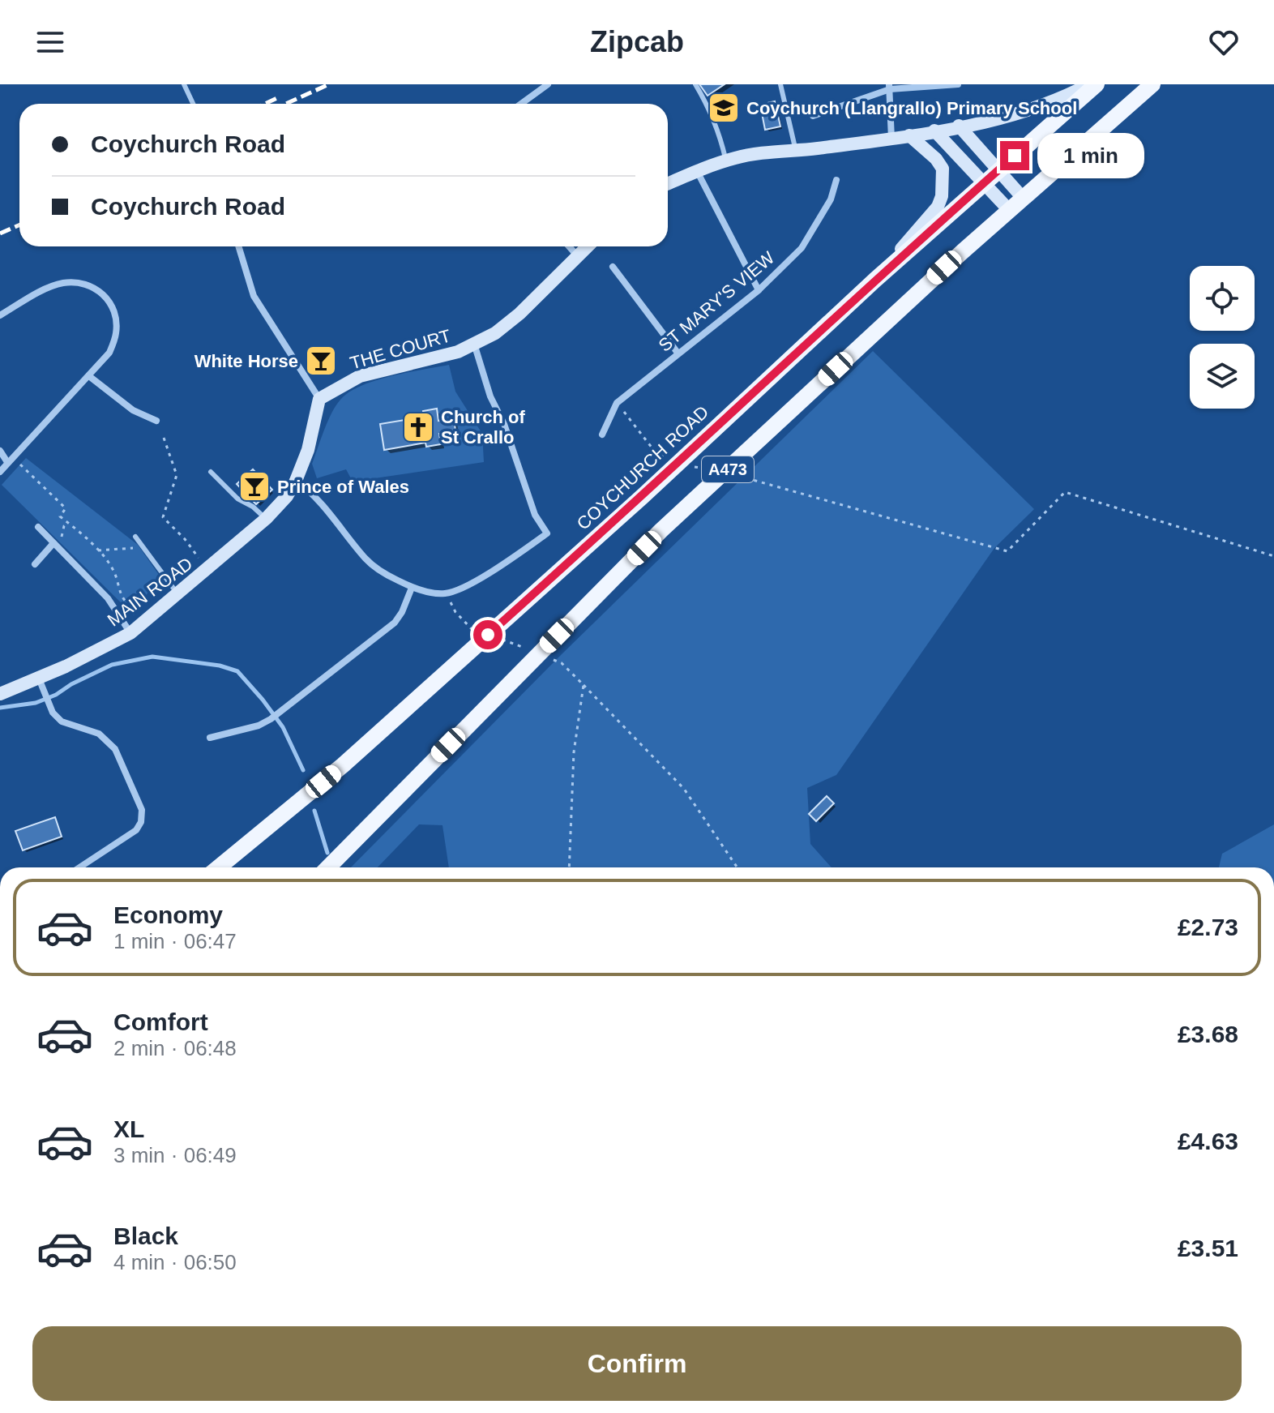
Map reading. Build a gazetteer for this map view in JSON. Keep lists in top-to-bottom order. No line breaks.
{"streets":{"main road":["COYCHURCH ROAD","A473"],"street":["ST MARY'S VIEW","THE COURT","MAIN ROAD"]},"places":{"school or university":["Coychurch (Llangrallo) Primary School"],"bar":["White Horse","Prince of Wales"],"church":["Church of St Crallo"]},"page":{"header":"Zipcab","banner":["Coychurch Road","Coychurch Road"],"bubble":"1 min","list":[{"name":"Economy","note":"1 min · 06:47","value":"£2.73"},{"name":"Comfort","note":"2 min · 06:48","value":"£3.68"},{"name":"XL","note":"3 min · 06:49","value":"£4.63"},{"name":"Black","note":"4 min · 06:50","value":"£3.51"}],"buttons":"Confirm"}}
